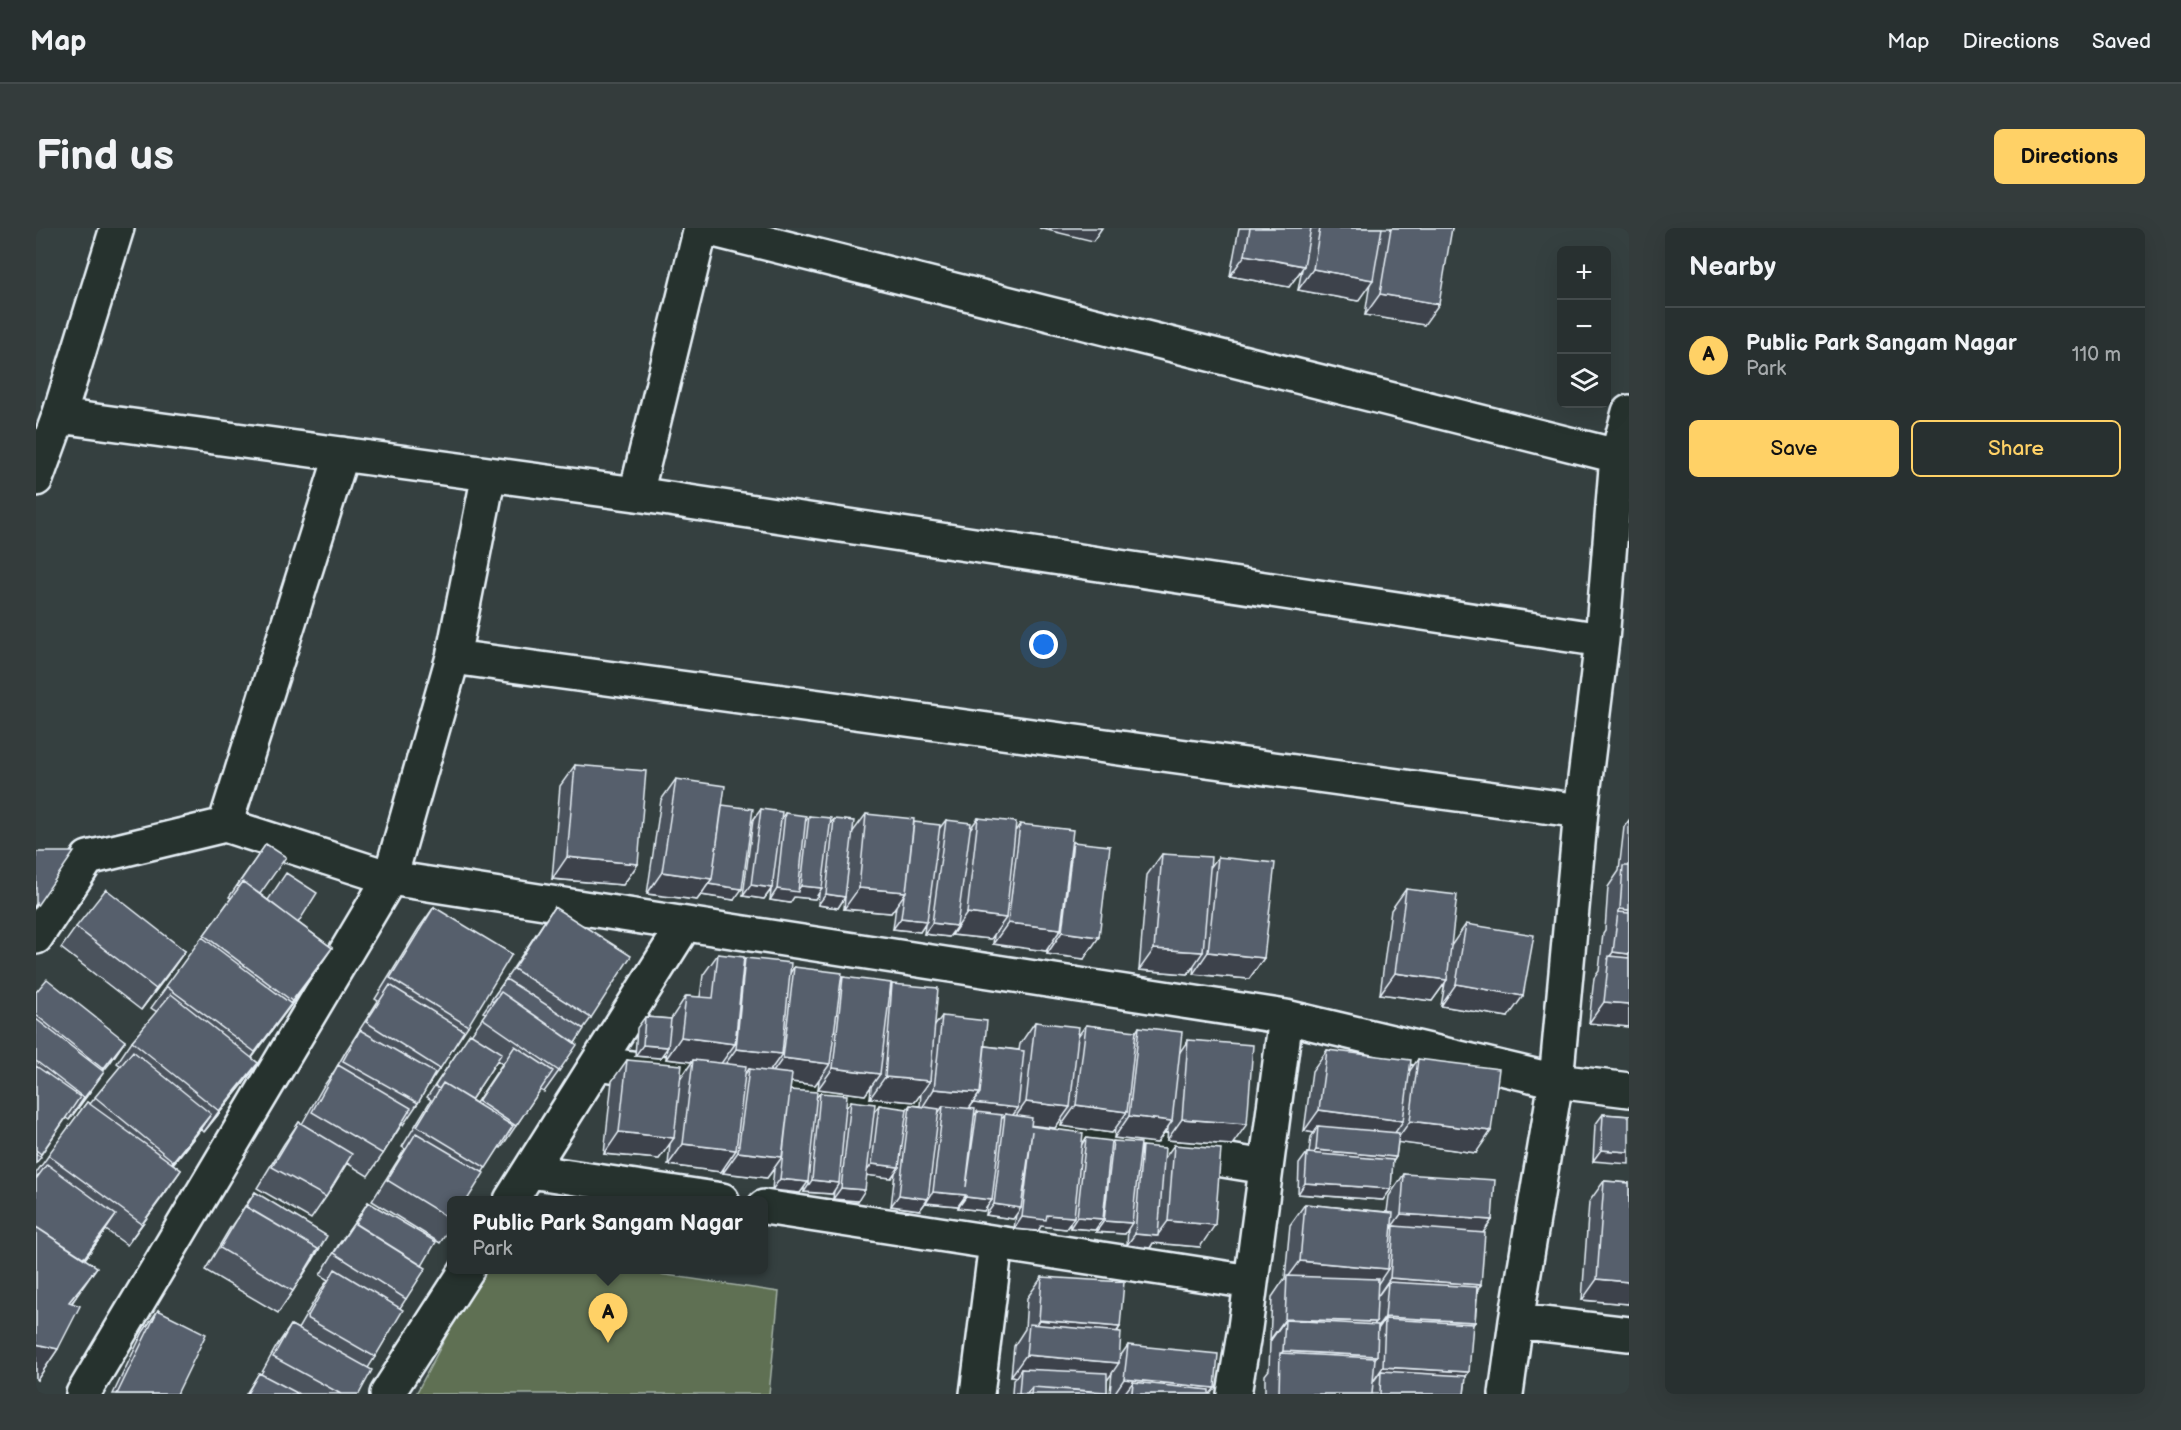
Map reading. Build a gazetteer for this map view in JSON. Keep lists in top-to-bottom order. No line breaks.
{"page":{"header":"Map","nav":["Map","Directions","Saved"],"buttons":["Directions",["Save","Share"]],"title":"Find us","heading":"Nearby","map_buttons":["+","−"],"list":[{"mark":"A","name":"Public Park Sangam Nagar","note":"Park","value":"110 m"}],"popup":["Public Park Sangam Nagar","Park"],"pins":"A"}}
